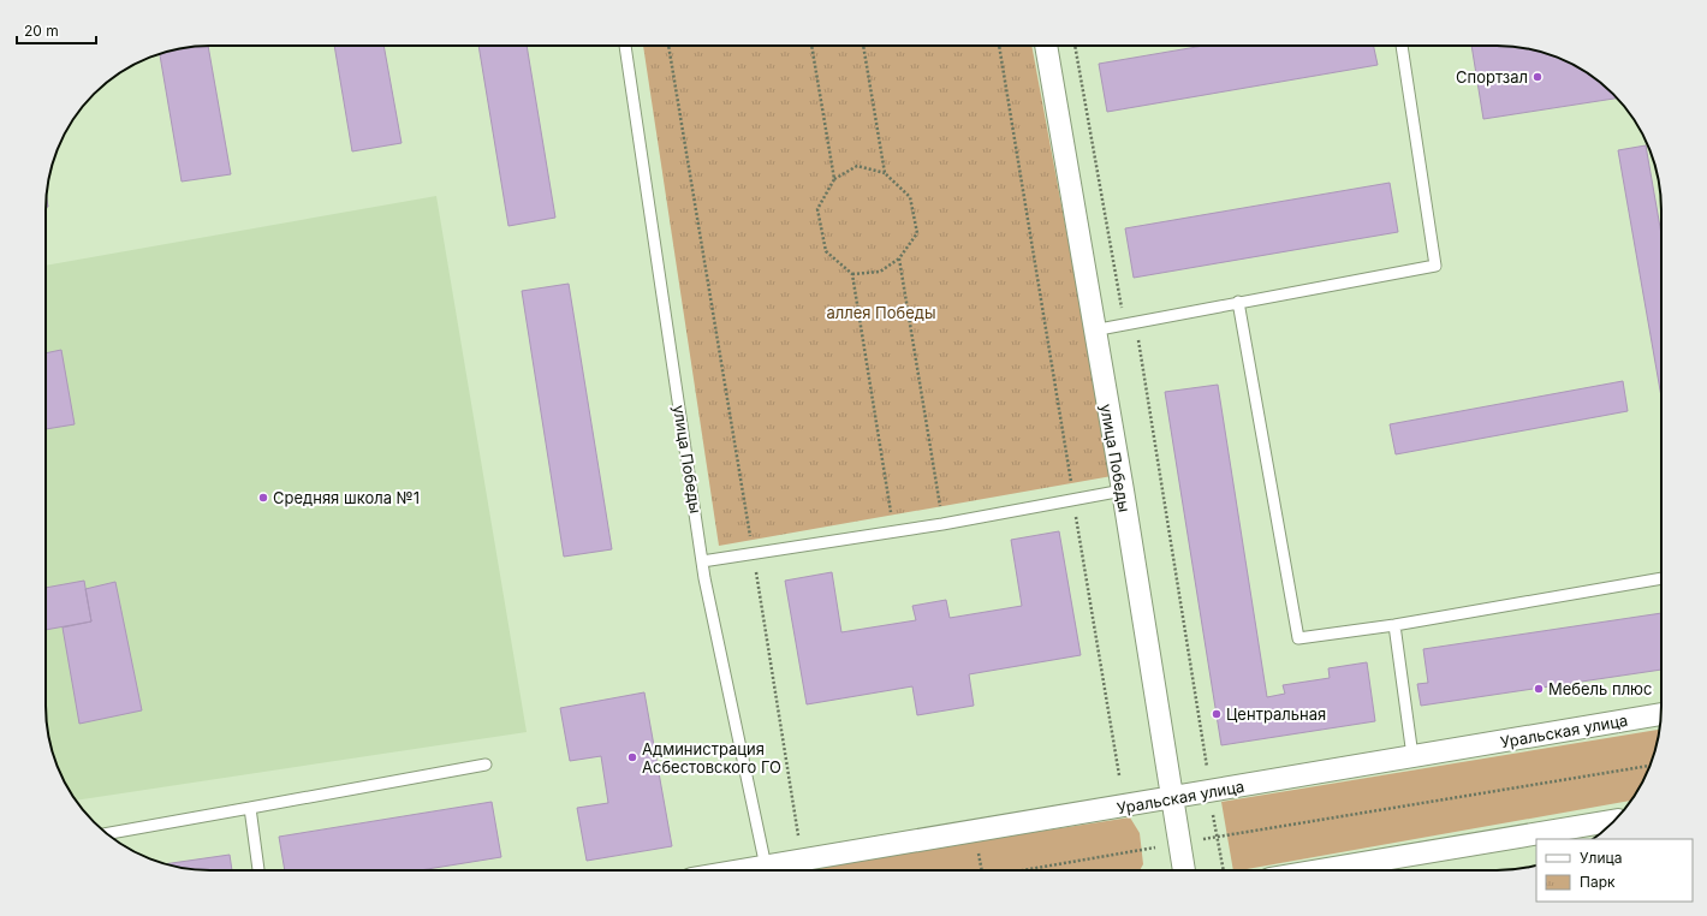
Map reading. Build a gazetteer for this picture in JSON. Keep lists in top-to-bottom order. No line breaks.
{"streets":{"street":["улица Победы","Уральская улица"]},"crossings":[["улица Победы","Уральская улица"]],"parks":["аллея Победы"],"places":["Спортзал","Средняя школа №1","Мебель плюс","Центральная","Администрация Асбестовского ГО"],"legend":["Улица","Парк"],"scale_bar":"20 m"}
